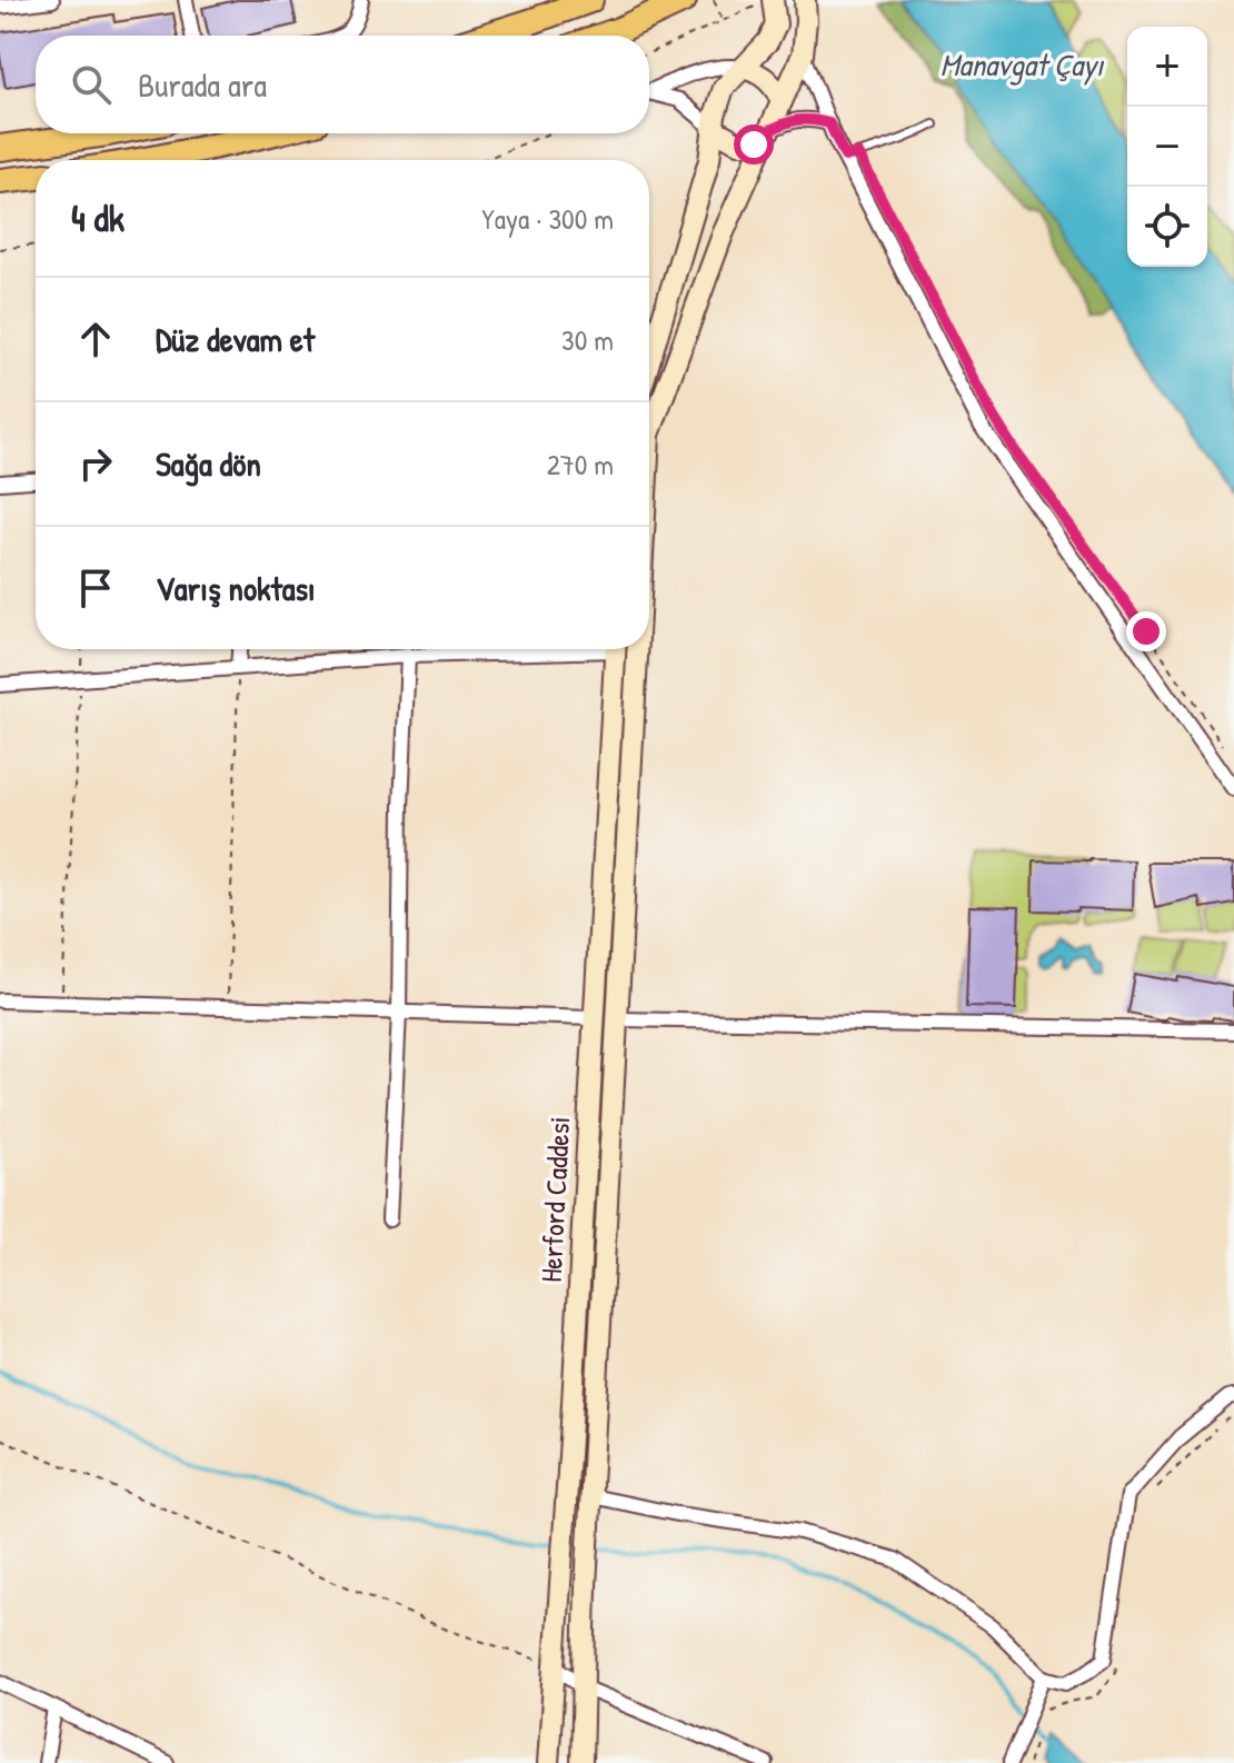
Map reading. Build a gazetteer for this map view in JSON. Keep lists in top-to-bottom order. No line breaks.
{"streets":{"main road":["Herford Caddesi"]},"water":["Manavgat Çayı"],"page":{"map_buttons":["+","−"],"search":"Burada ara","heading":["4 dk","Yaya · 300 m"],"list":[["Düz devam et","30 m"],["Sağa dön","270 m"],"Varış noktası"]}}
